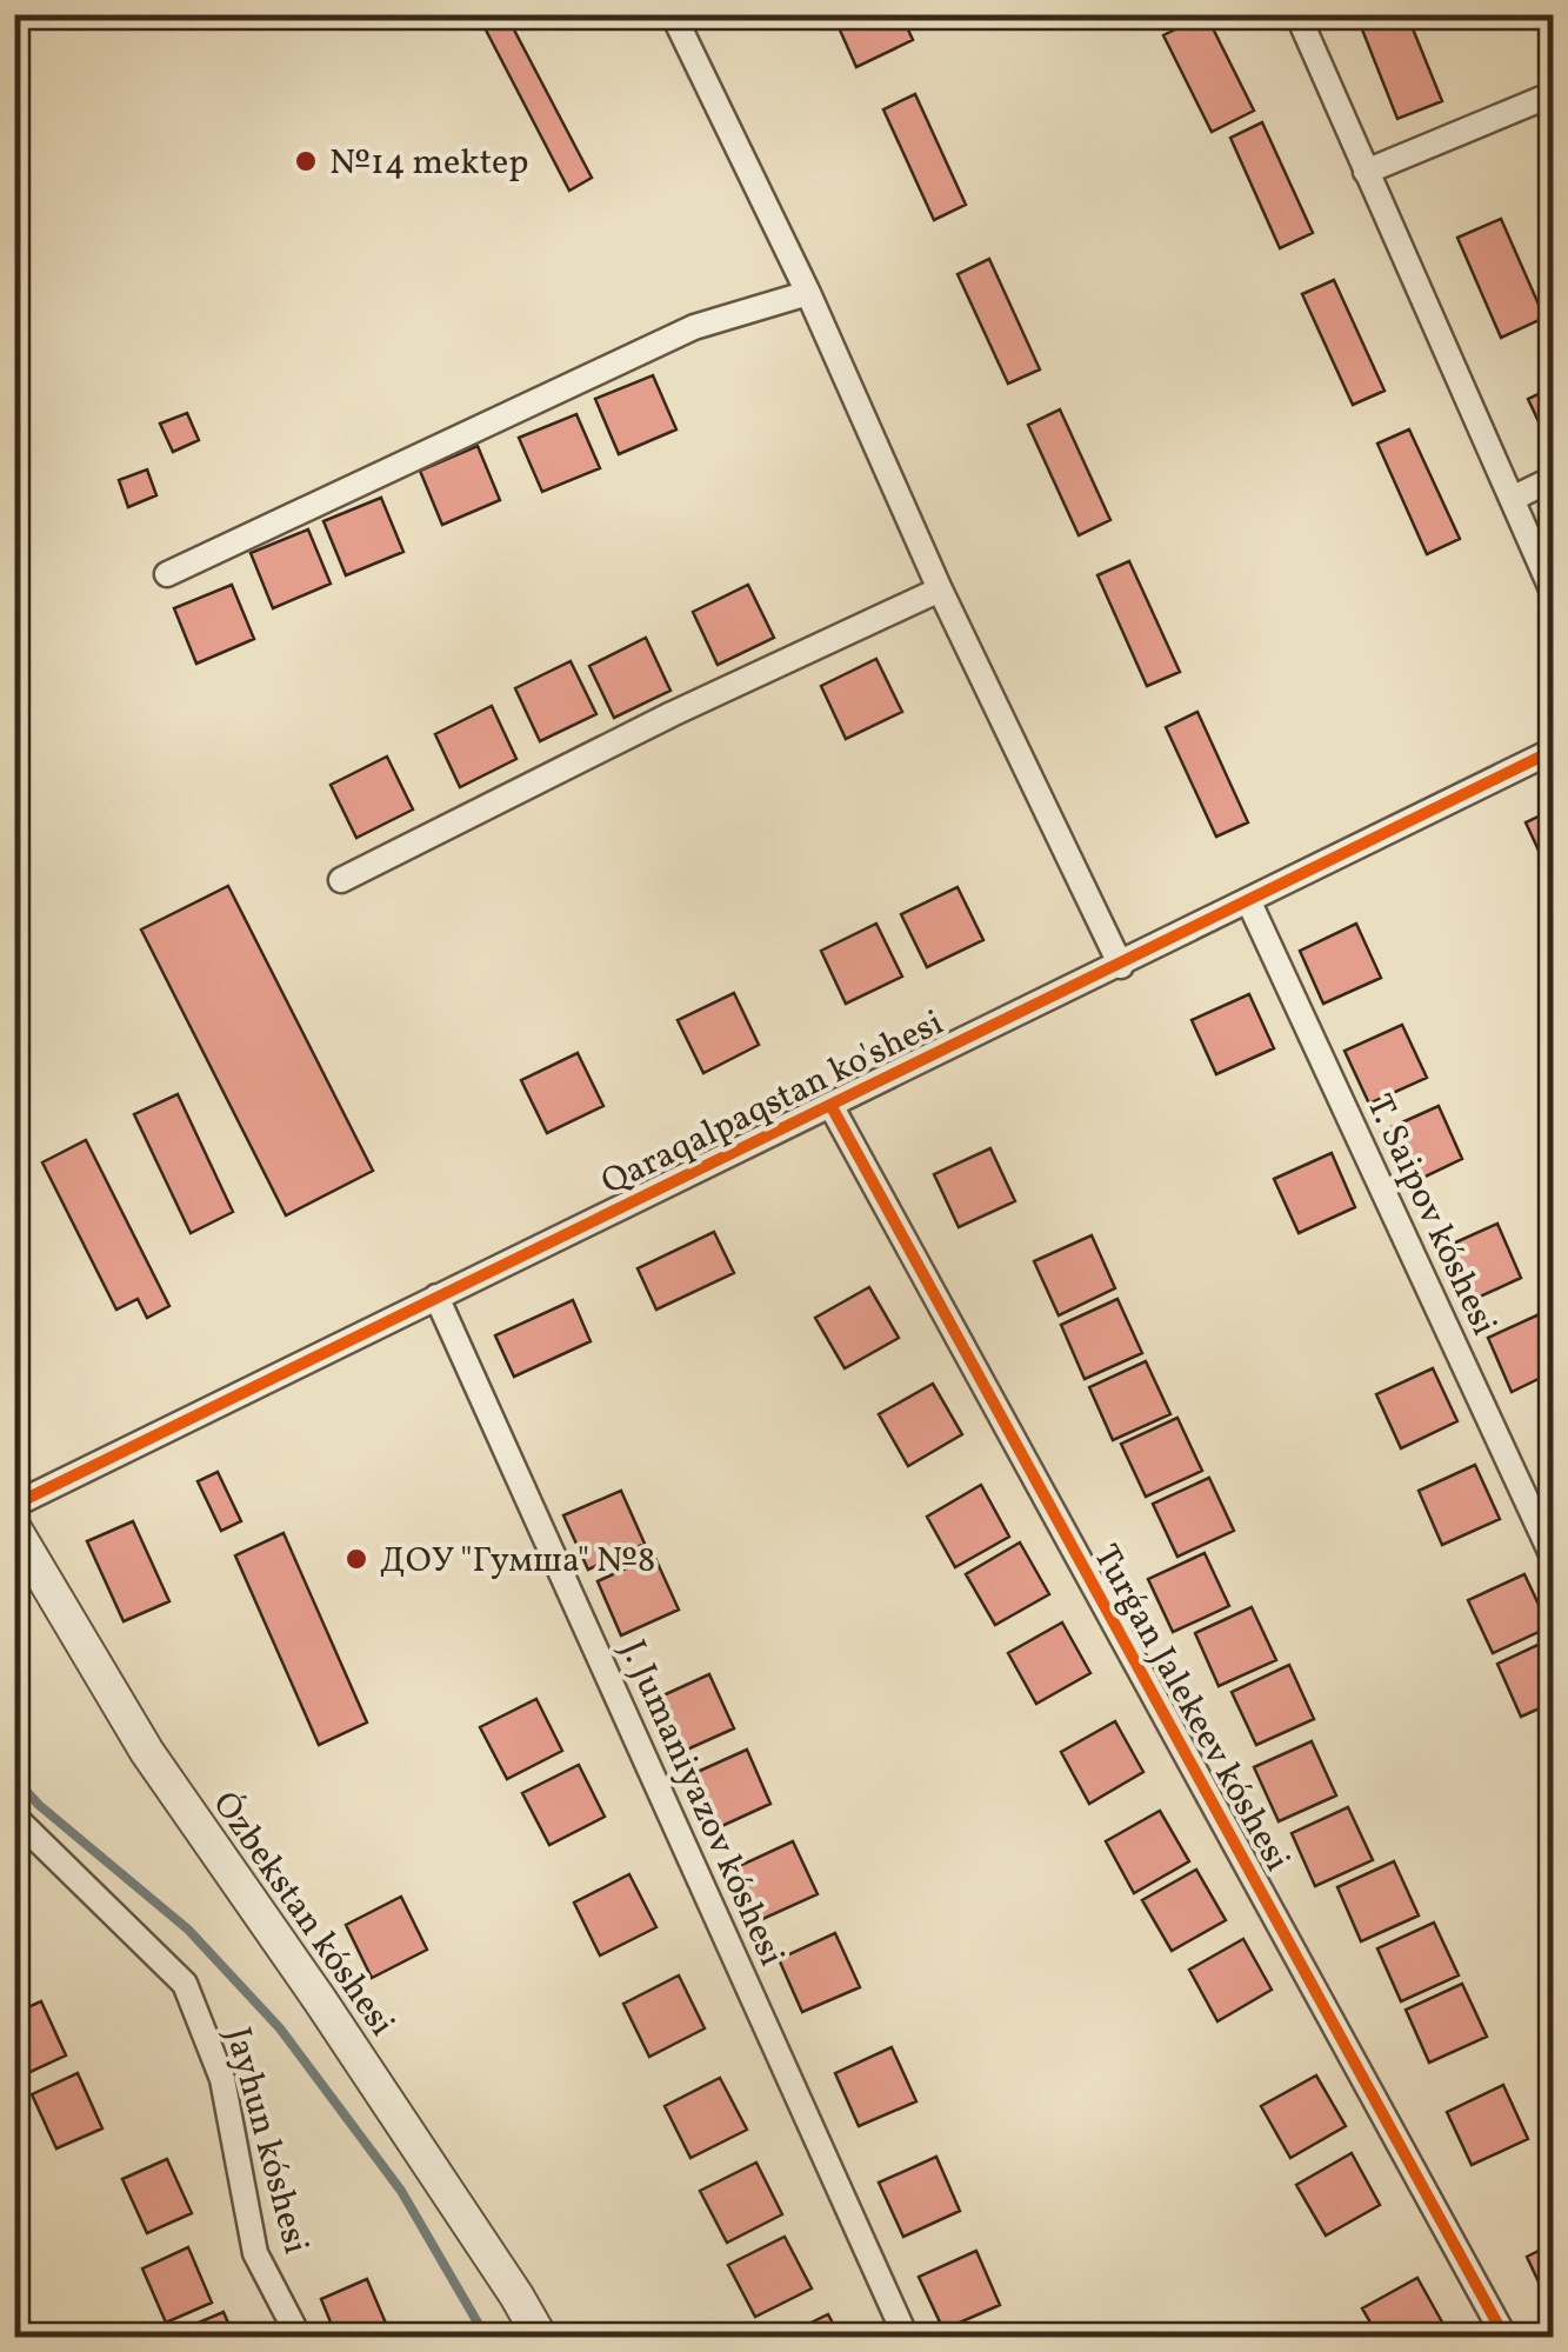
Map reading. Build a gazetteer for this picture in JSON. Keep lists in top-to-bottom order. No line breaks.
{"streets":{"street":["Qaraqalpaqstan ko'shesi","T. Saipov kóshesi","Turǵan Jalekeev kóshesi","J. Jumaniyazov kóshesi","Ózbekstan kóshesi","Jayhun kóshesi"]},"crossings":[["Qaraqalpaqstan ko'shesi","T. Saipov kóshesi"],["Qaraqalpaqstan ko'shesi","Turǵan Jalekeev kóshesi"],["Qaraqalpaqstan ko'shesi","J. Jumaniyazov kóshesi"]],"places":["№14 mektep","ДОУ \"Гумша\" №8"]}
